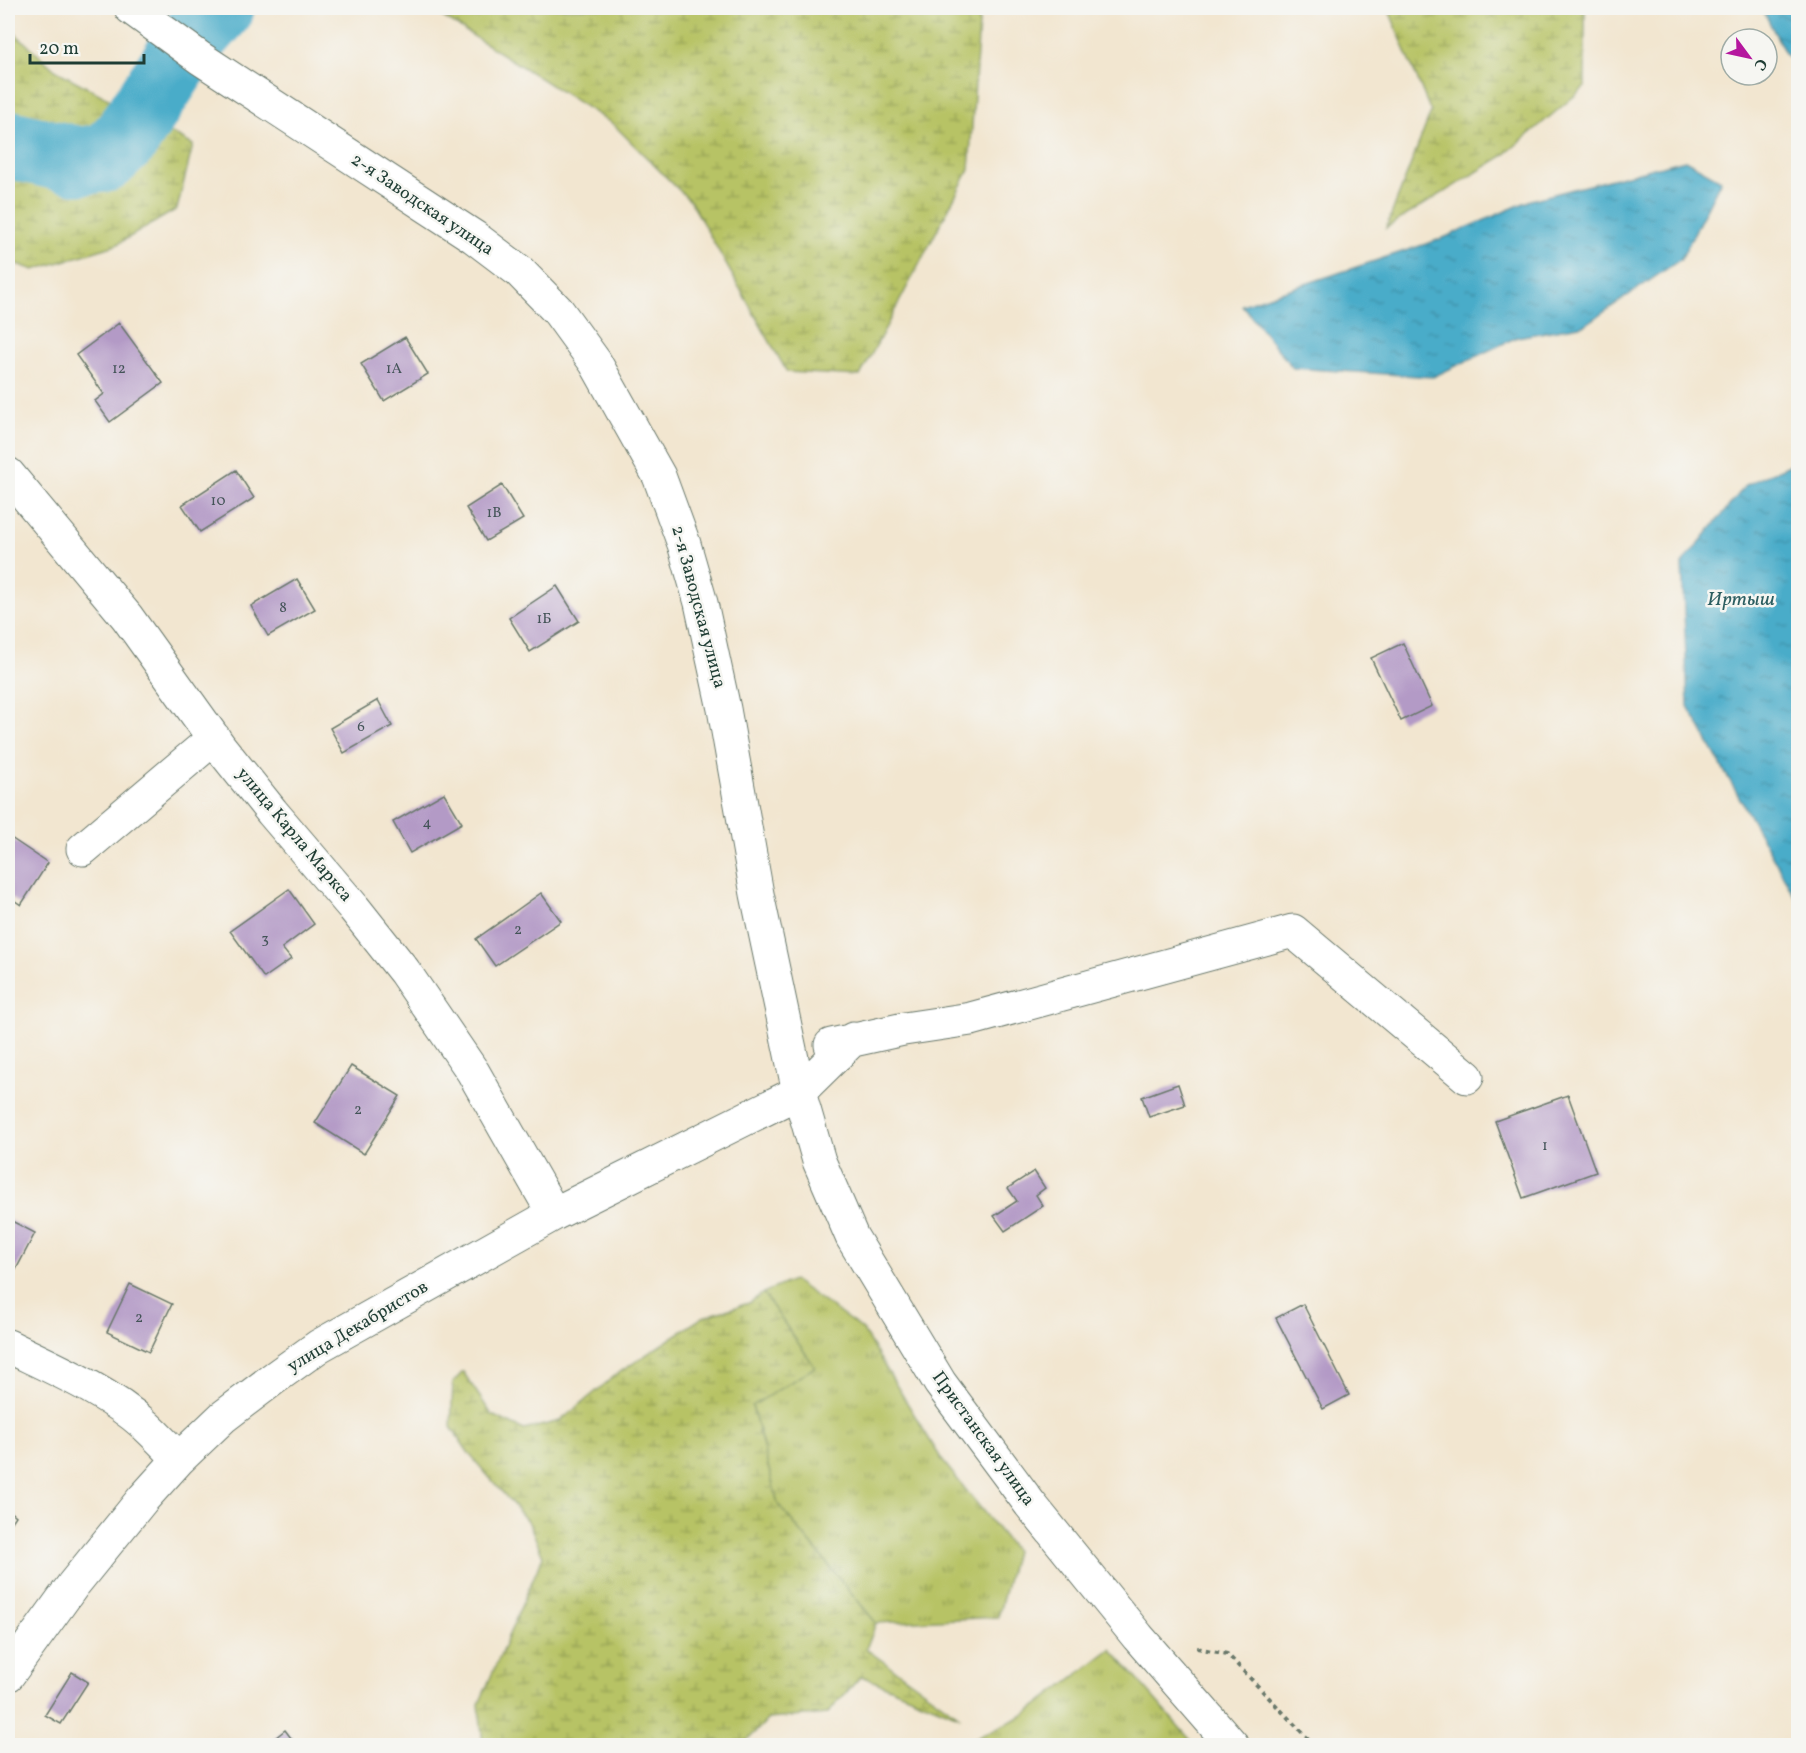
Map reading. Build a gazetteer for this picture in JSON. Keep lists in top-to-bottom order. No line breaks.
{"streets":{"street":["2-я Заводская улица","улица Карла Маркса","улица Декабристов","Пристанская улица"]},"crossings":[["2-я Заводская улица","улица Декабристов"],["2-я Заводская улица","Пристанская улица"],["улица Карла Маркса","улица Декабристов"],["улица Декабристов","Пристанская улица"]],"water":["Иртыш"],"house_numbers":["12","1А","10","1В","8","1Б","6","4","2","3","2","1","2"],"scale_bar":"20 m","north":"bottom right"}
